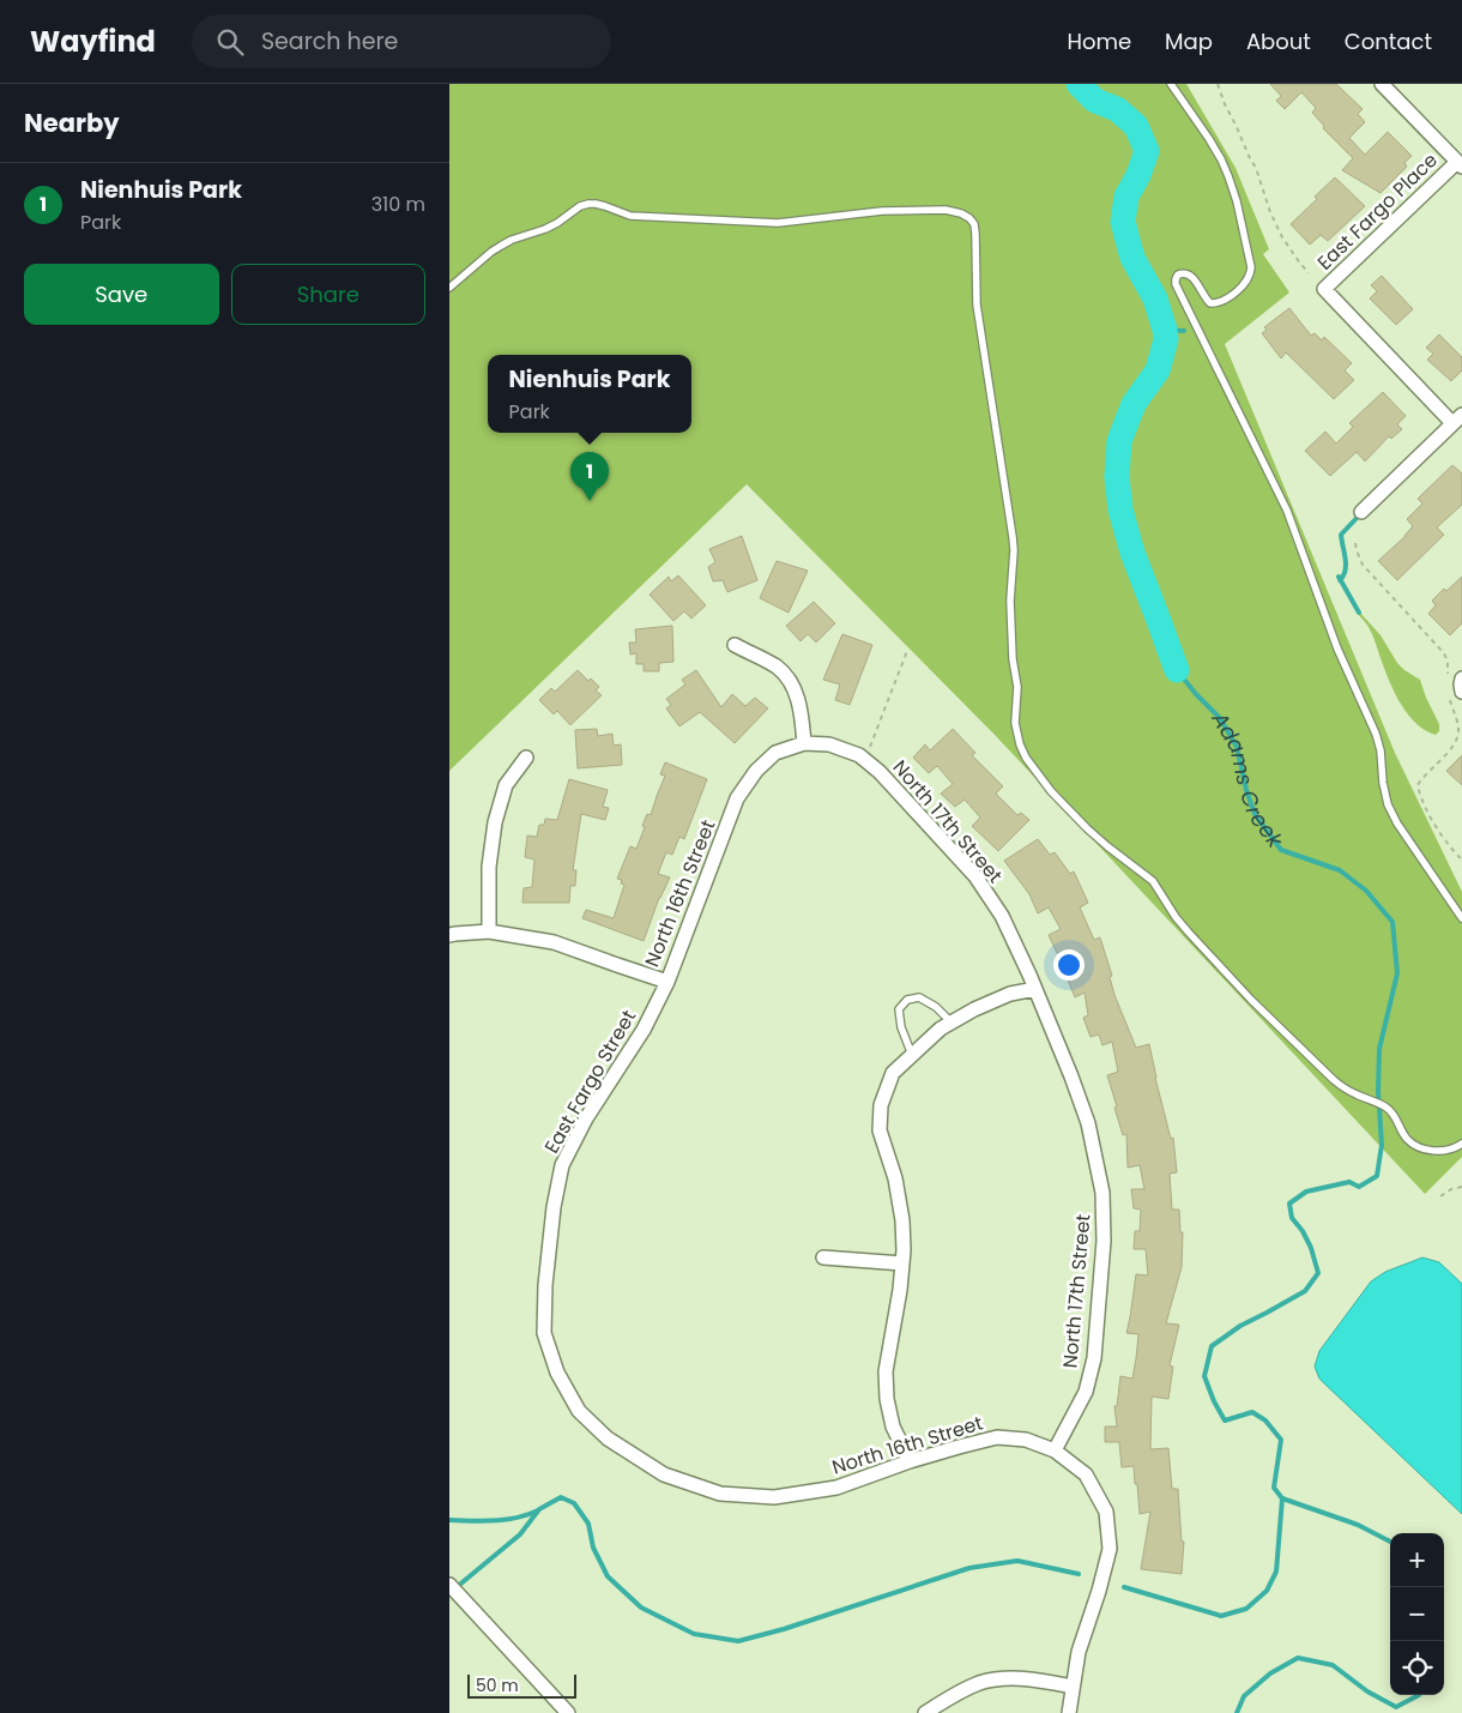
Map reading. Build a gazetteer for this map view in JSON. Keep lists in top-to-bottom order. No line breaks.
{"streets":{"street":["East Fargo Place","North 17th Street","North 16th Street","East Fargo Street"]},"crossings":[["North 17th Street","North 16th Street"],["North 16th Street","East Fargo Street"]],"water":["Adams Creek"],"scale_bar":"50 m","page":{"header":"Wayfind","search":"Search here","nav":["Home","Map","About","Contact"],"heading":"Nearby","list":[{"mark":"1","name":"Nienhuis Park","note":"Park","value":"310 m"}],"buttons":["Save","Share"],"popup":["Nienhuis Park","Park"],"pins":"1","map_buttons":["+","−"],"scale":"50 m"}}
